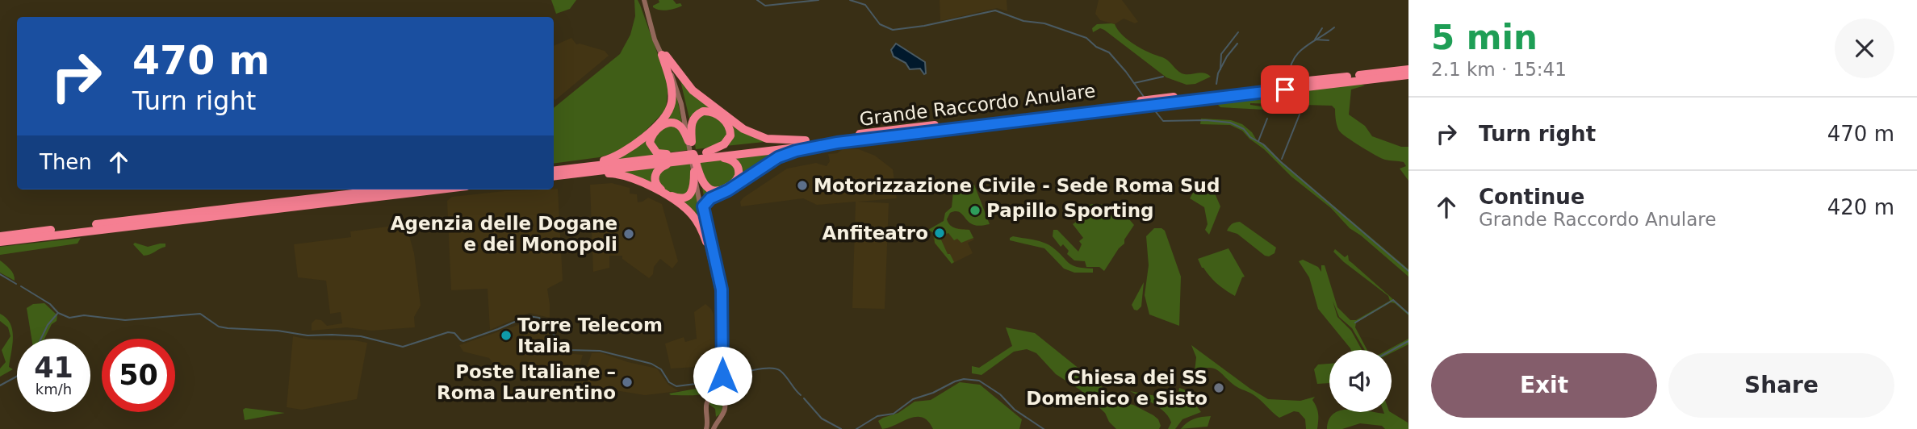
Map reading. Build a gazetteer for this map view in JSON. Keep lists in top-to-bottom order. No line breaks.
{"streets":{"highway":["Grande Raccordo Anulare"]},"places":["Motorizzazione Civile - Sede Roma Sud","Papillo Sporting","Anfiteatro","Agenzia delle Dogane e dei Monopoli","Torre Telecom Italia","Poste Italiane – Roma Laurentino","Chiesa dei SS Domenico e Sisto"],"page":{"heading":["5 min","2.1 km · 15:41"],"turn":["470 m","Turn right"],"list":[{"name":"Turn right","value":"470 m"},{"name":"Continue","note":"Grande Raccordo Anulare","value":"420 m"}],"then":"Then","speed":"41 km/h","limit":"50","buttons":["Exit","Share"]}}
